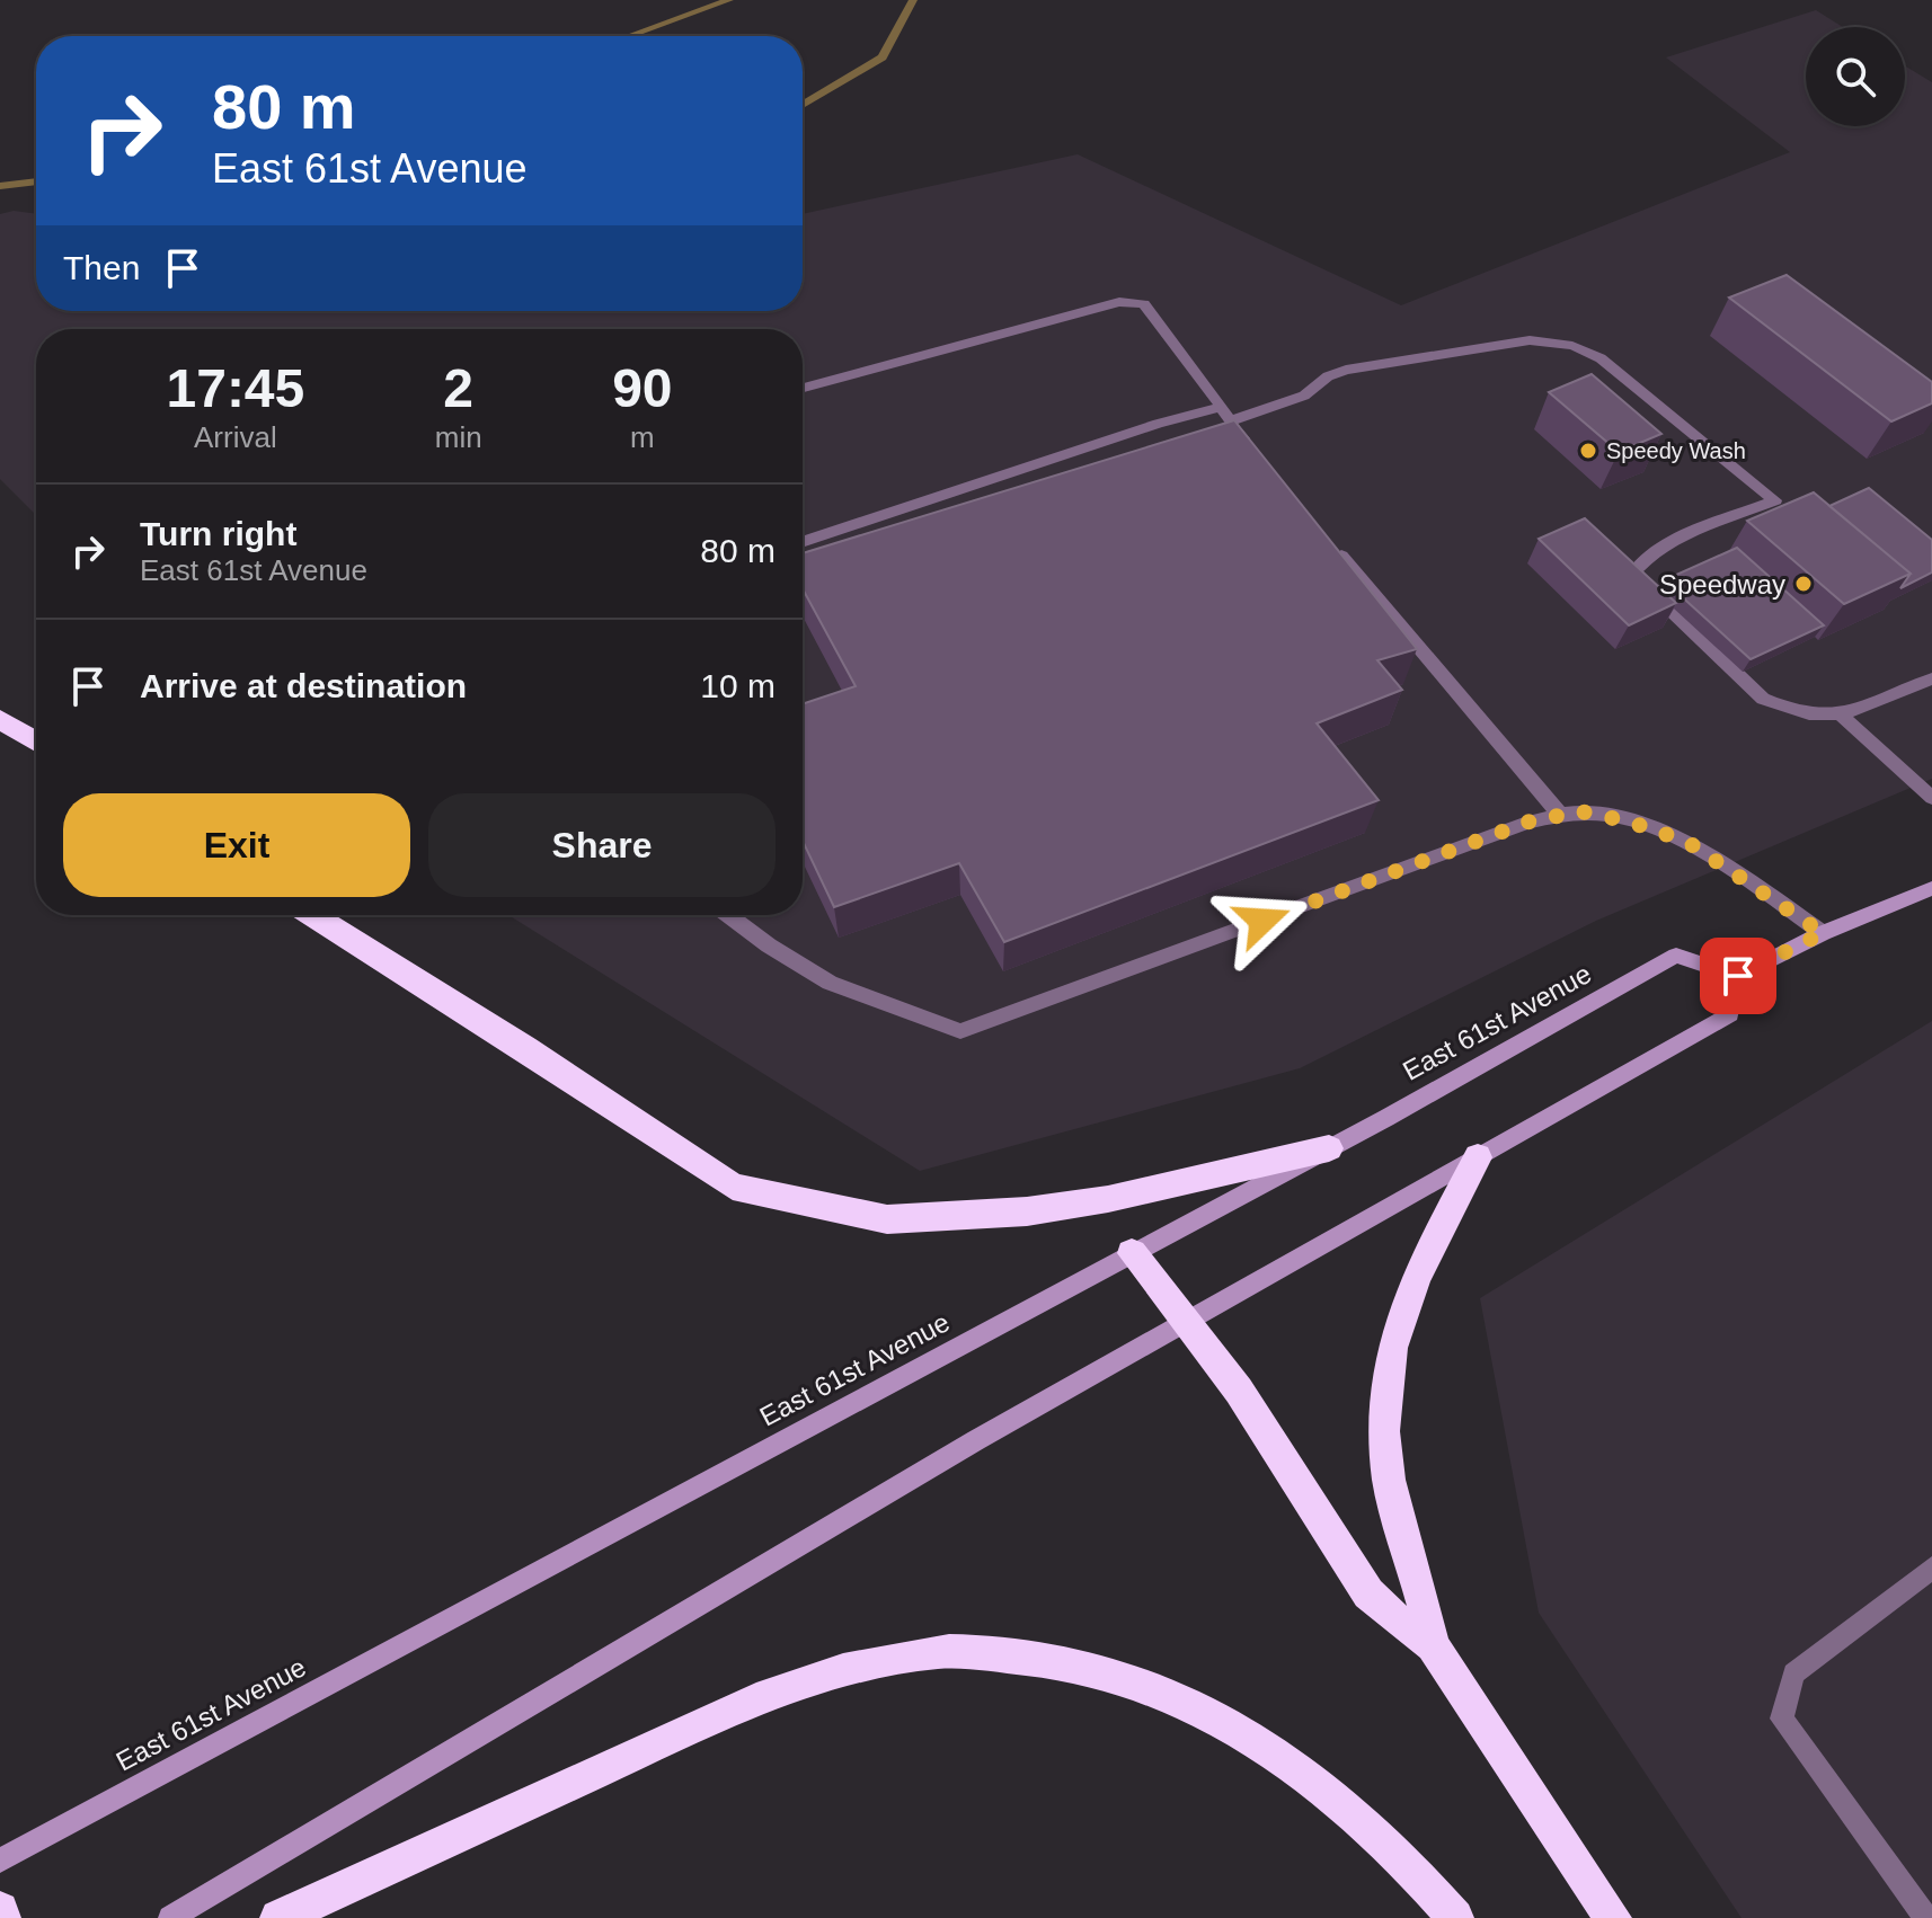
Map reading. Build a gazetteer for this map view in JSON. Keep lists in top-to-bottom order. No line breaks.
{"streets":{"main road":["East 61st Avenue"]},"places":["Speedy Wash","Speedway"],"page":{"turn":["80 m","East 61st Avenue"],"then":"Then","eta":["17:45","Arrival","2","min","90","m"],"list":[{"name":"Turn right","note":"East 61st Avenue","value":"80 m"},{"name":"Arrive at destination","value":"10 m"}],"buttons":["Exit","Share"]}}
